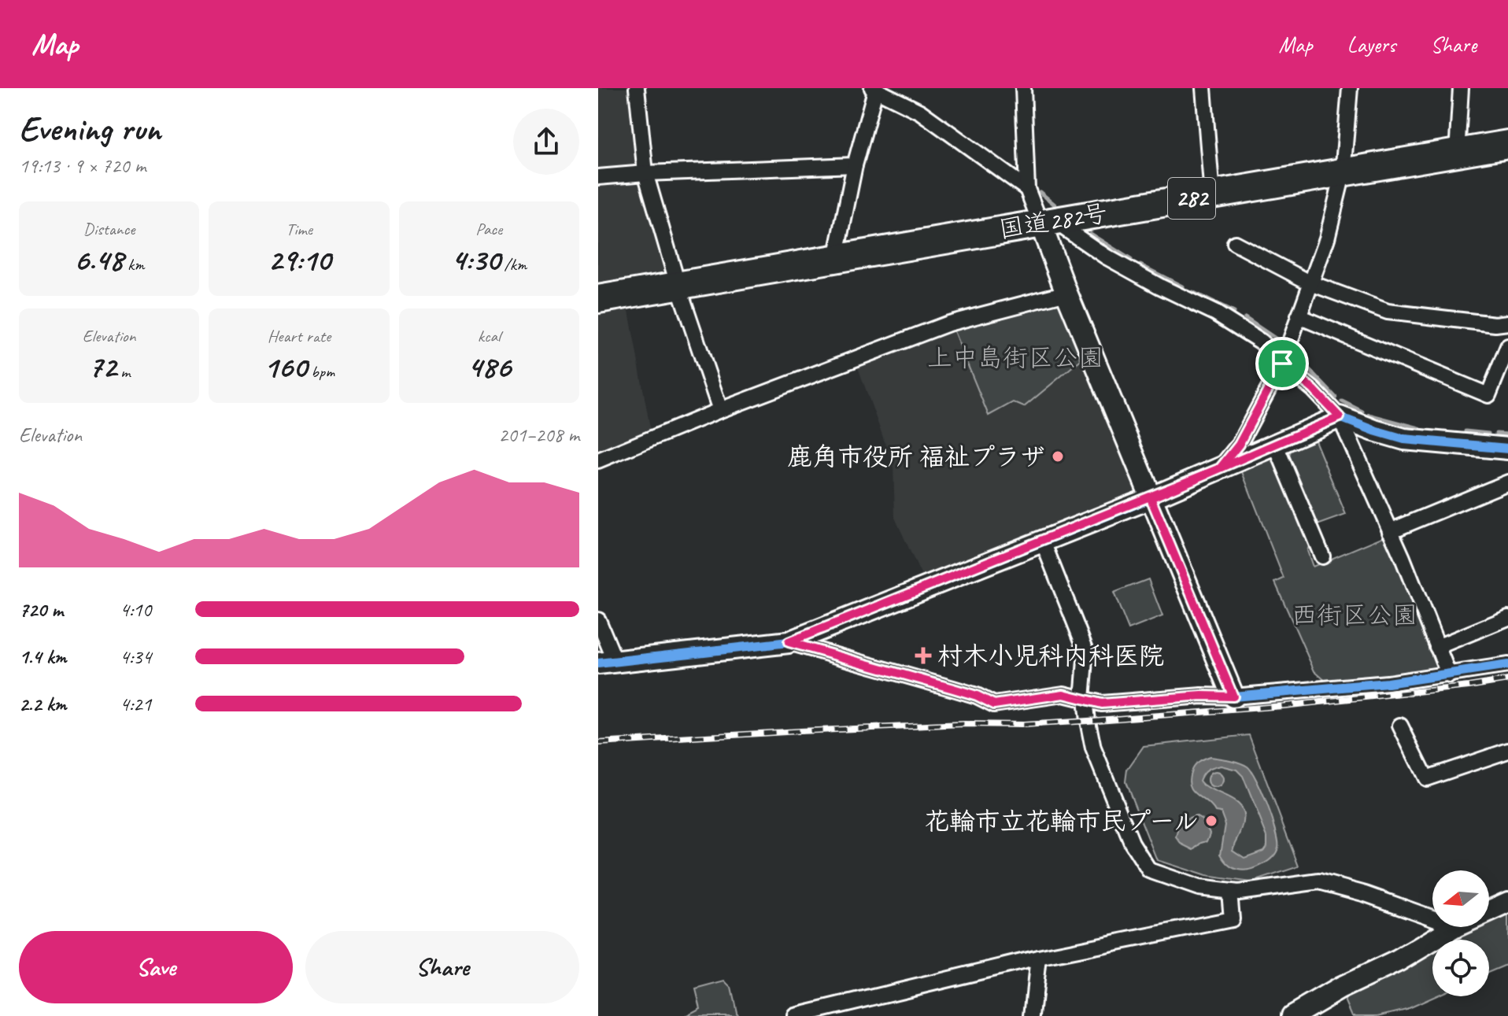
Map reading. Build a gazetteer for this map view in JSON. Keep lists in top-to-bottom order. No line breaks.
{"streets":{"highway":["282","国道282号"]},"parks":["上中島街区公園","西街区公園"],"places":{"other":["鹿角市役所 福祉プラザ","花輪市立花輪市民プール"],"health":["村木小児科内科医院"]},"north":"left","page":{"header":"Map","nav":["Map","Layers","Share"],"heading":["Evening run","19:13 · 9 × 720 m"],"stats":[["Distance","6.48 km"],["Time","29:10"],["Pace","4:30 /km"],["Elevation","72 m"],["Heart rate","160 bpm"],["kcal","486"]],"chart":["Elevation","201–208 m"],"list":[{"name":"720 m","note":"4:10"},{"name":"1.4 km","note":"4:34"},{"name":"2.2 km","note":"4:21"}],"buttons":["Save","Share"]}}
